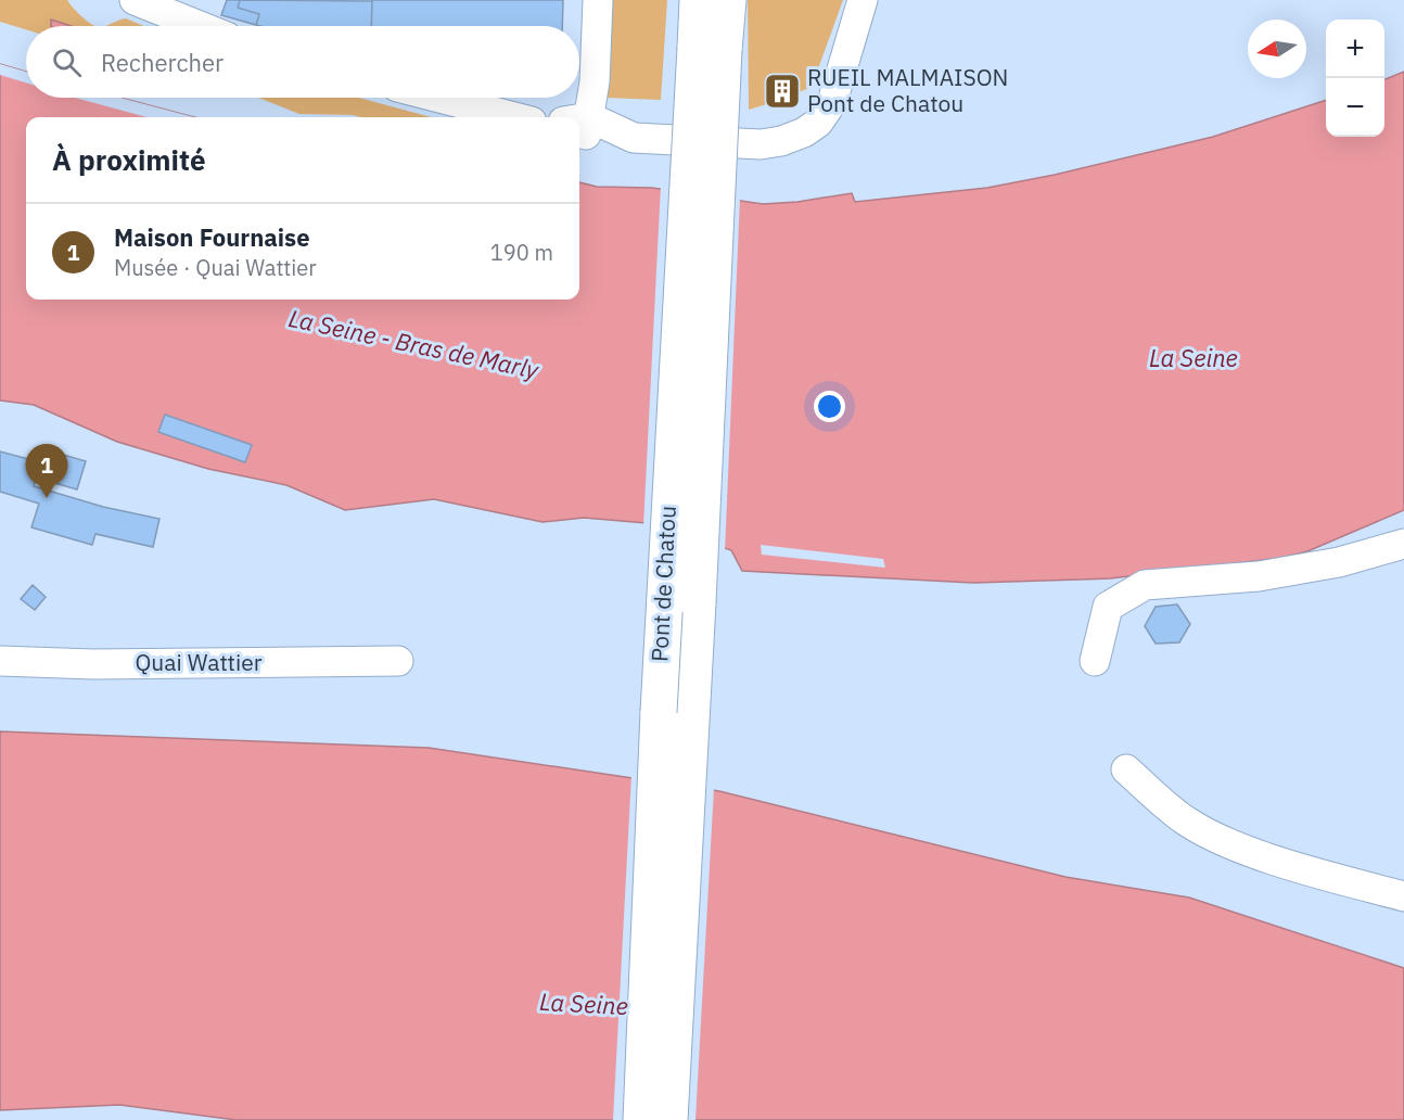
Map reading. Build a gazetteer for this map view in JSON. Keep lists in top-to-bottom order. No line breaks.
{"streets":{"main road":["Pont de Chatou"],"street":["Quai Wattier"]},"water":["La Seine - Bras de Marly","La Seine"],"places":{"building":["RUEIL MALMAISON Pont de Chatou"]},"north":"left","page":{"map_buttons":["+","−"],"search":"Rechercher","heading":"À proximité","list":[{"mark":"1","name":"Maison Fournaise","note":"Musée · Quai Wattier","value":"190 m"}],"pins":"1"}}
